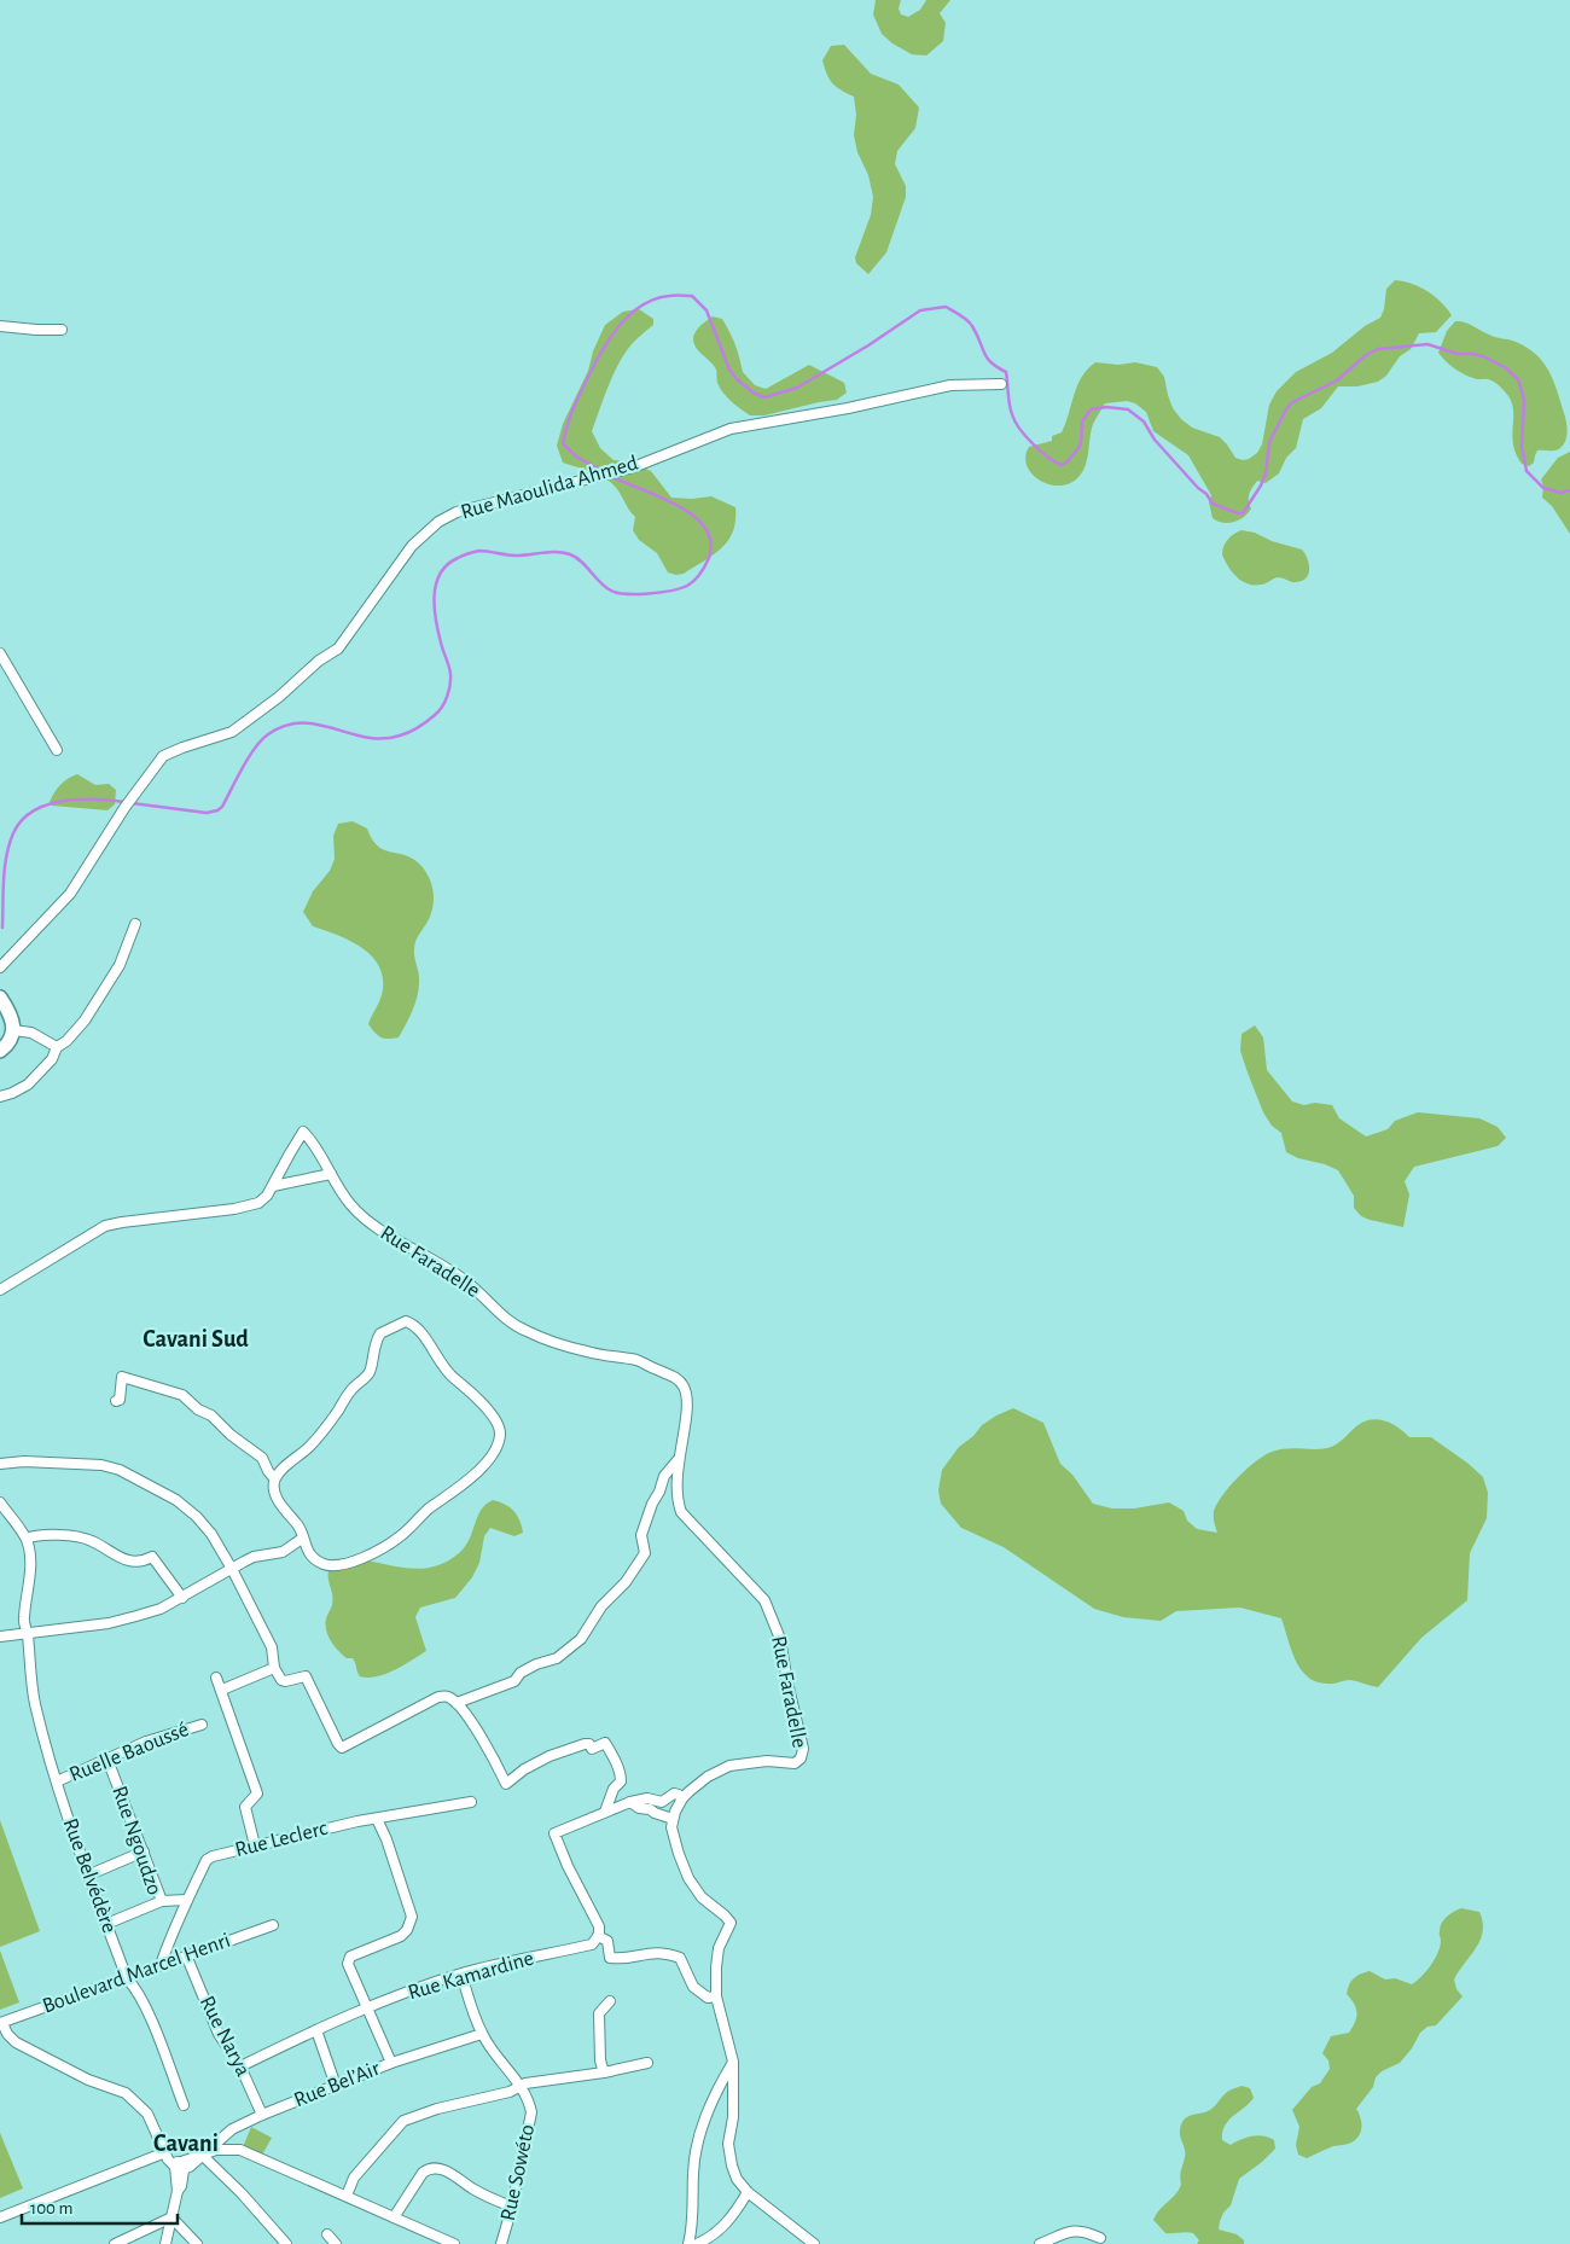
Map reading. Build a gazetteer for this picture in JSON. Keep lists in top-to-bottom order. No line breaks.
{"streets":{"street":["Rue Maoulida Ahmed","Rue Faradelle","Ruelle Baoussé","Rue Leclerc","Rue Ngoudzo","Rue Belvédère","Boulevard Marcel Henri","Rue Kamardine","Rue Narya","Rue Bel’Air","Rue Sowéto"]},"crossings":[["Ruelle Baoussé","Rue Ngoudzo"],["Ruelle Baoussé","Rue Belvédère"],["Rue Leclerc","Boulevard Marcel Henri"],["Rue Ngoudzo","Rue Belvédère"],["Rue Belvédère","Boulevard Marcel Henri"],["Boulevard Marcel Henri","Rue Narya"],["Rue Kamardine","Rue Narya"],["Rue Kamardine","Rue Sowéto"],["Rue Narya","Rue Bel’Air"],["Rue Bel’Air","Rue Sowéto"]],"districts":["Cavani Sud","Cavani"],"scale_bar":"100 m"}
